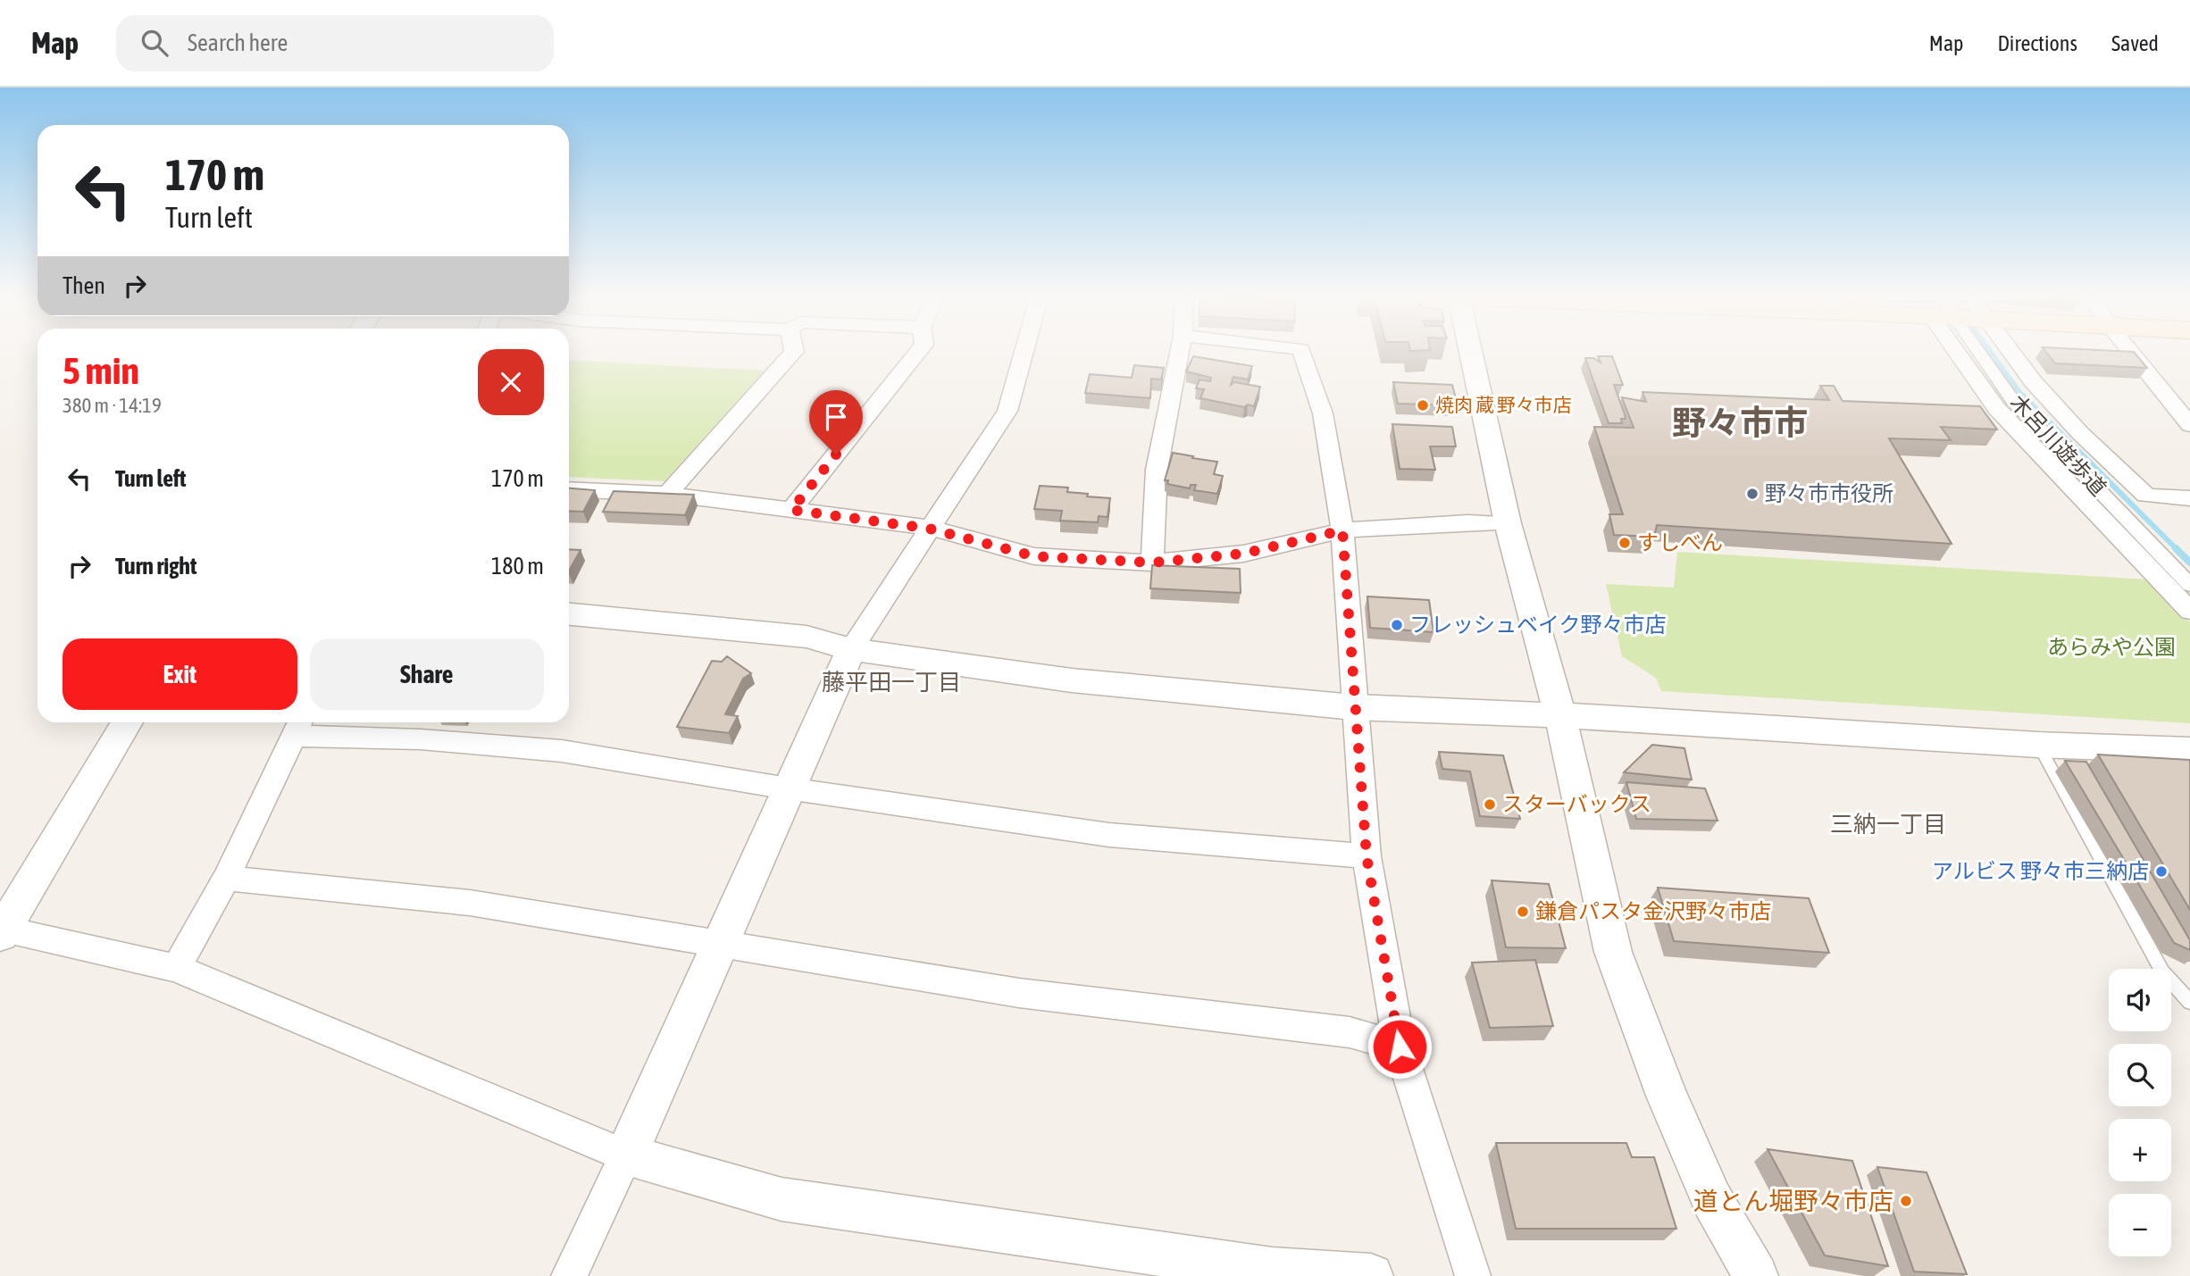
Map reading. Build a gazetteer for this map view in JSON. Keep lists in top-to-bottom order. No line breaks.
{"streets":{"street":["木呂川遊歩道"]},"districts":["野々市市","藤平田一丁目","三納一丁目"],"parks":["あらみや公園"],"places":["焼肉 蔵 野々市店","野々市市役所","すしべん","フレッシュベイク野々市店","スターバックス","アルビス 野々市三納店","鎌倉パスタ金沢野々市店","道とん堀野々市店"],"page":{"header":"Map","search":"Search here","nav":["Map","Directions","Saved"],"turn":["170 m","Turn left"],"then":"Then","heading":["5 min","380 m · 14:19"],"list":[{"name":"Turn left","value":"170 m"},{"name":"Turn right","value":"180 m"}],"buttons":["Exit","Share"],"map_buttons":["+","−"]}}
